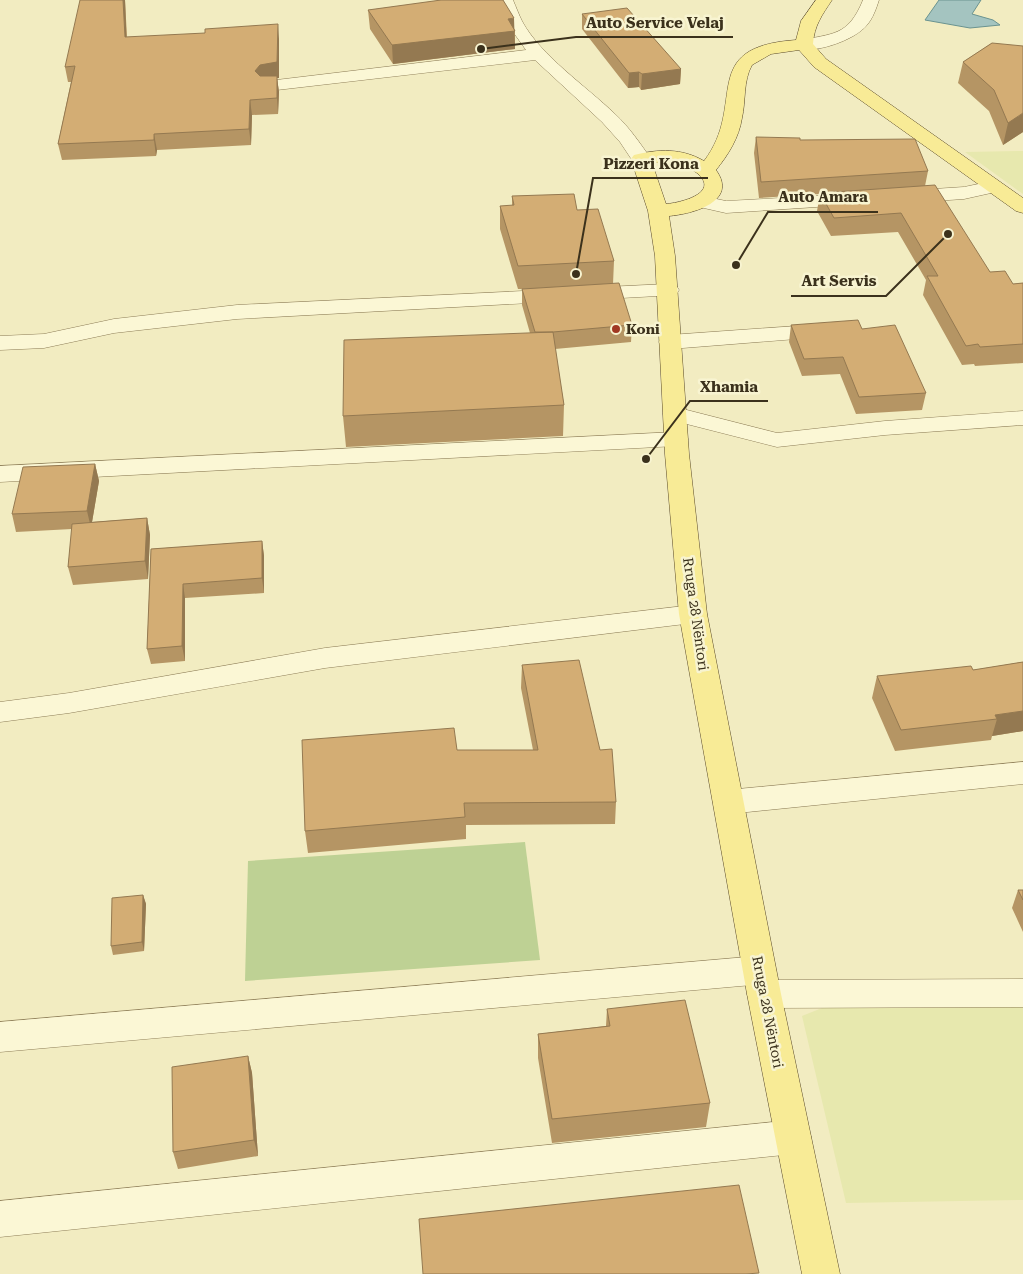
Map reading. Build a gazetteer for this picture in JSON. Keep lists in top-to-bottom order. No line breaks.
{"streets":{"main road":["Rruga 28 Nëntori"]},"places":["Auto Service Velaj","Art Servis","Auto Amara","Pizzeri Kona","Koni","Xhamia"]}
